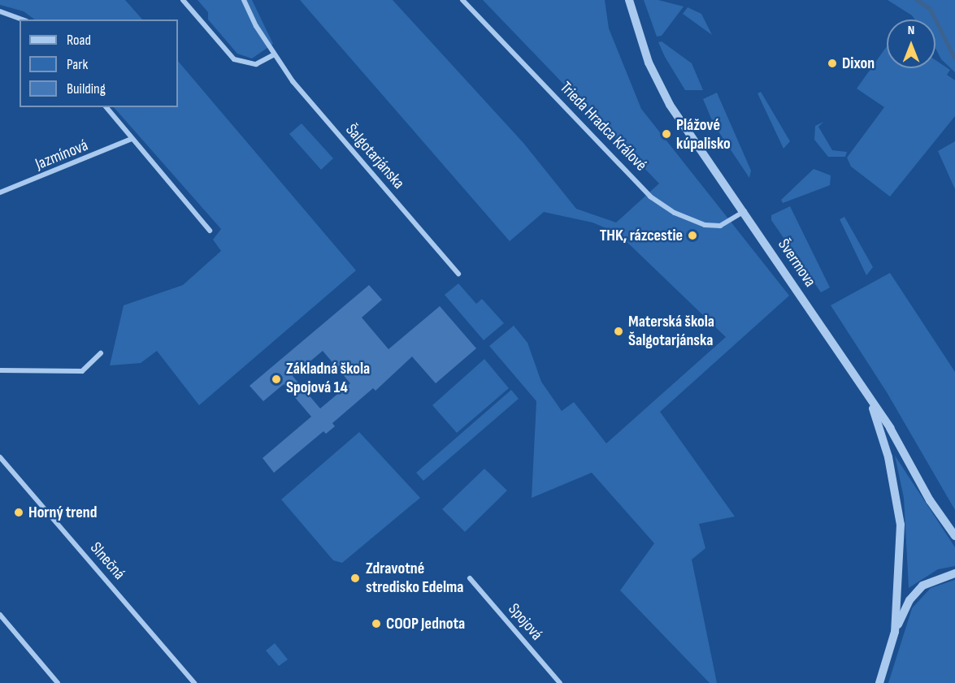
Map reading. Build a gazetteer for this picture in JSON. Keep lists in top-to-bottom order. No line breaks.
{"streets":{"street":["Trieda Hradca Králové","Jazmínová","Šalgotarjánska","Švermova","Slnečná","Spojová"]},"crossings":[["Trieda Hradca Králové","Švermova"]],"places":["Dixon","Plážové kúpalisko","THK, rázcestie","Materská škola Šalgotarjánska","Základná škola Spojová 14","Horný trend","Zdravotné stredisko Edelma","COOP Jednota"],"legend":["Road","Park","Building"],"north":"top"}
